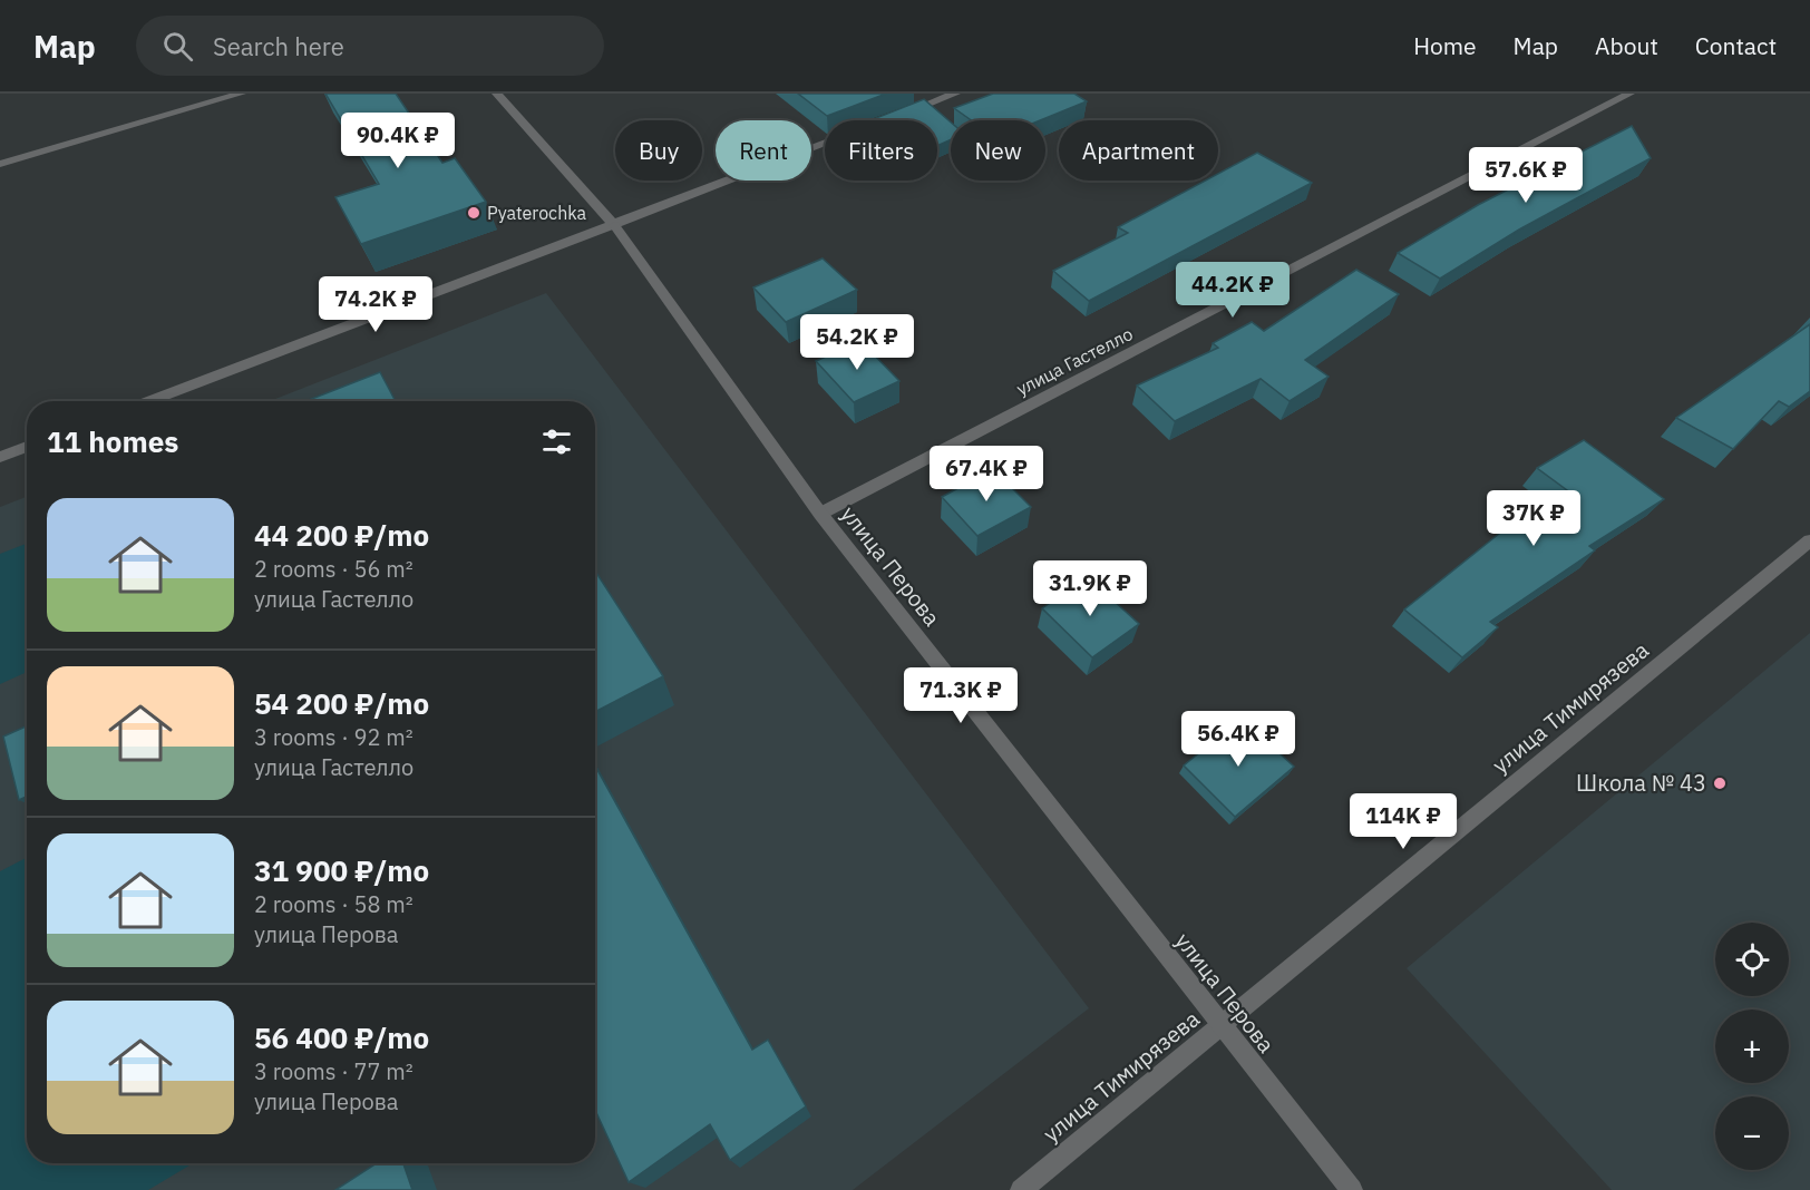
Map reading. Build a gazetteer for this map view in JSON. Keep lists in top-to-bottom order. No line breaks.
{"streets":{"street":["улица Гастелло","улица Перова","улица Тимирязева"]},"crossings":[["улица Гастелло","улица Перова"],["улица Перова","улица Тимирязева"]],"places":["Pyaterochka","Школа № 43"],"page":{"header":"Map","search":"Search here","nav":["Home","Map","About","Contact"],"price":["90.4K ₽","57.6K ₽","44.2K ₽","74.2K ₽","54.2K ₽","67.4K ₽","37K ₽","31.9K ₽","71.3K ₽","56.4K ₽","114K ₽"],"chip":["Buy","Rent","Filters","New","Apartment"],"heading":"11 homes","list":[{"name":"44 200 ₽/mo","note":"2 rooms · 56 m² · улица Гастелло"},{"name":"54 200 ₽/mo","note":"3 rooms · 92 m² · улица Гастелло"},{"name":"31 900 ₽/mo","note":"2 rooms · 58 m² · улица Перова"},{"name":"56 400 ₽/mo","note":"3 rooms · 77 m² · улица Перова"}],"map_buttons":["+","−"]}}
